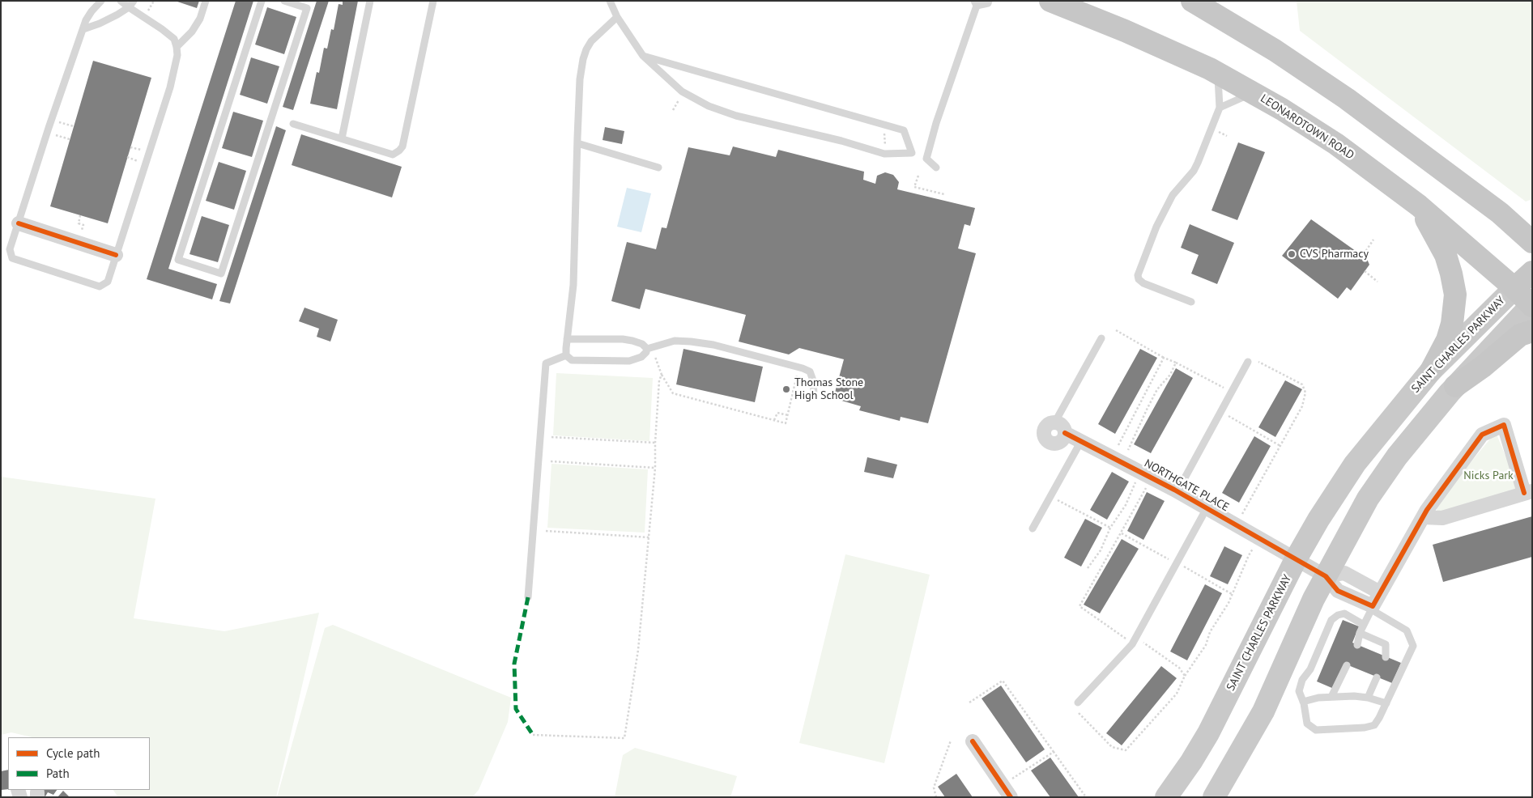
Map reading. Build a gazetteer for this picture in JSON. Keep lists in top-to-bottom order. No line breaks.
{"streets":{"highway":["LEONARDTOWN ROAD"],"main road":["SAINT CHARLES PARKWAY"],"street":["NORTHGATE PLACE"]},"crossings":[["LEONARDTOWN ROAD","SAINT CHARLES PARKWAY"],["SAINT CHARLES PARKWAY","NORTHGATE PLACE"]],"parks":["Nicks Park"],"places":["CVS Pharmacy","Thomas Stone High School"],"legend":["Cycle path","Path"]}
